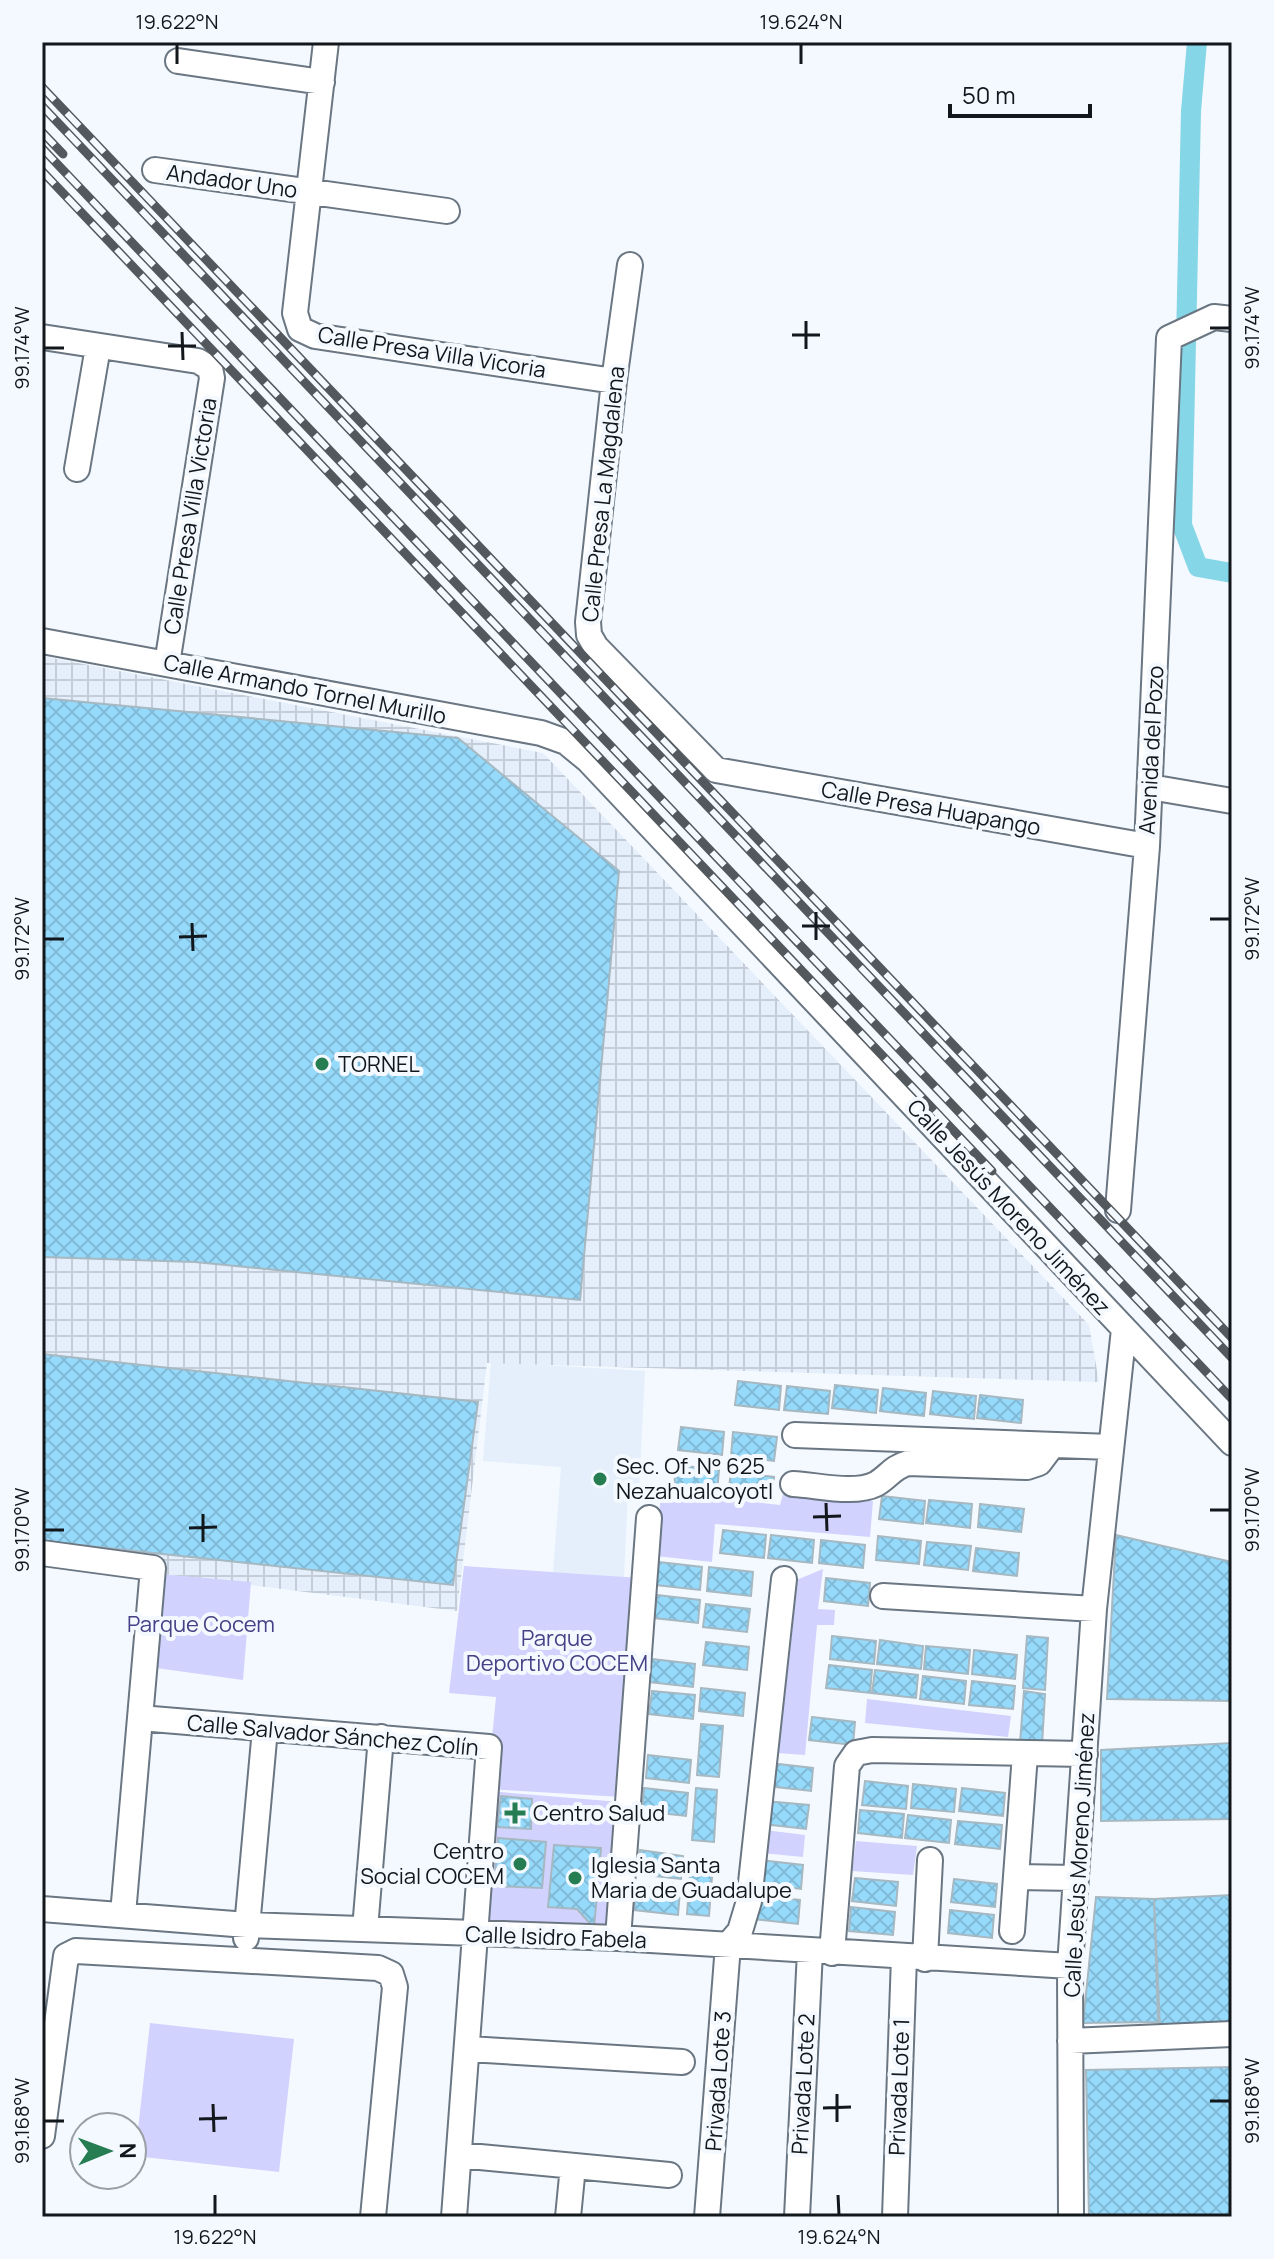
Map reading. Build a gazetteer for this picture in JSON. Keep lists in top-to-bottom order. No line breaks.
{"streets":{"street":["Andador Uno","Calle Presa Villa Vicoria","Calle Presa La Magdalena","Calle Presa Villa Victoria","Calle Armando Tornel Murillo","Avenida del Pozo","Calle Presa Huapango","Calle Jesús Moreno Jiménez","Calle Salvador Sánchez Colín","Calle Isidro Fabela","Privada Lote 3","Privada Lote 2","Privada Lote 1"]},"crossings":[["Andador Uno","Calle Presa Villa Vicoria"],["Calle Presa Villa Vicoria","Calle Presa La Magdalena"],["Calle Presa La Magdalena","Calle Presa Huapango"],["Calle Presa Villa Victoria","Calle Armando Tornel Murillo"],["Calle Armando Tornel Murillo","Calle Jesús Moreno Jiménez"],["Avenida del Pozo","Calle Presa Huapango"],["Calle Jesús Moreno Jiménez","Calle Isidro Fabela"],["Calle Salvador Sánchez Colín","Calle Isidro Fabela"],["Calle Isidro Fabela","Privada Lote 3"],["Calle Isidro Fabela","Privada Lote 2"],["Calle Isidro Fabela","Privada Lote 1"]],"parks":["Parque Cocem","Parque Deportivo COCEM"],"places":{"other":["TORNEL","Sec. Of. N° 625 Nezahualcoyotl","Centro Social COCEM","Iglesia Santa Maria de Guadalupe"],"health":["Centro Salud"]},"scale_bar":"50 m","north":"right","coordinates":["19.622°N","19.624°N","99.174°W","99.172°W","99.170°W","99.168°W"]}
